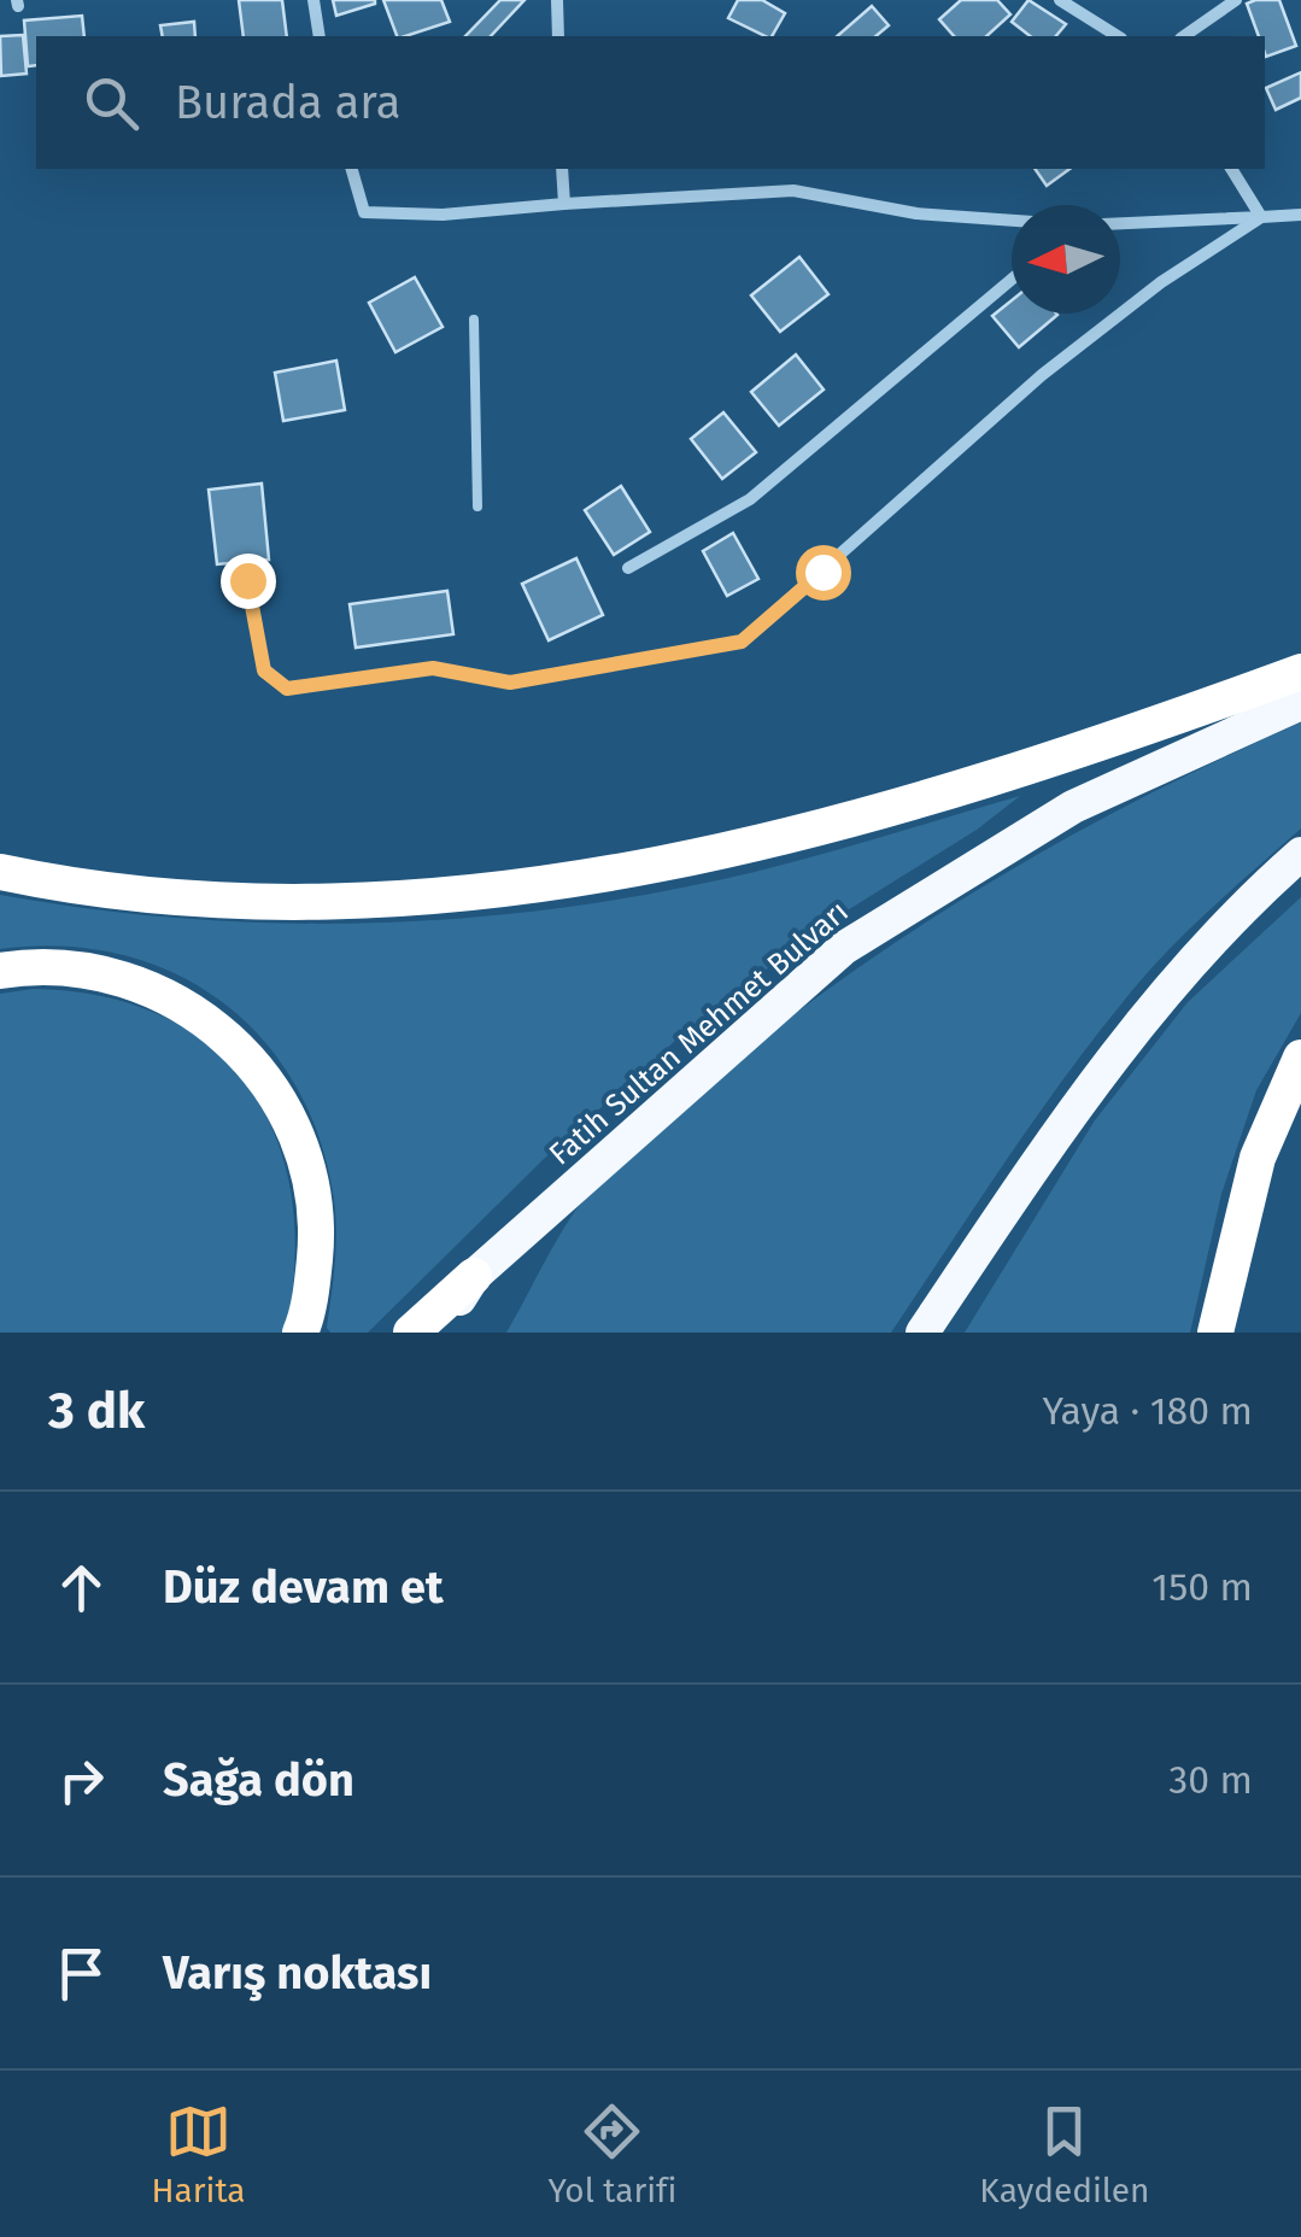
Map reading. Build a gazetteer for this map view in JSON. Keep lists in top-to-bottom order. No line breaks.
{"streets":{"highway":["Fatih Sultan Mehmet Bulvarı"]},"north":"left","page":{"search":"Burada ara","heading":["3 dk","Yaya · 180 m"],"list":[["Düz devam et","150 m"],["Sağa dön","30 m"],"Varış noktası"],"nav":["Harita","Yol tarifi","Kaydedilen"]}}
